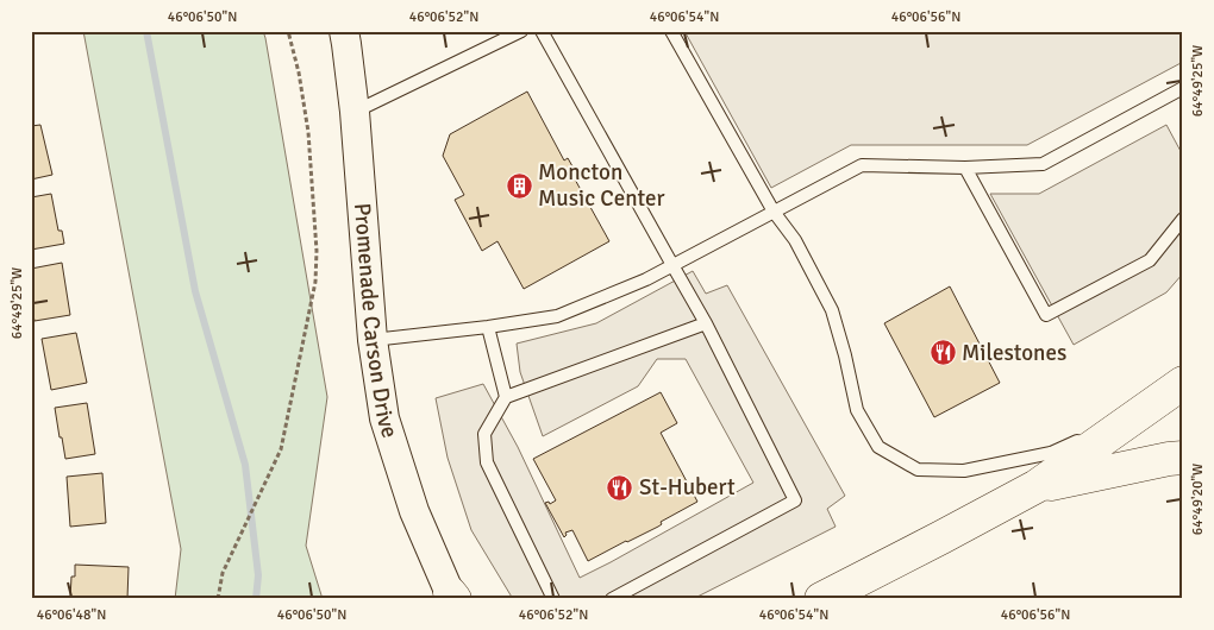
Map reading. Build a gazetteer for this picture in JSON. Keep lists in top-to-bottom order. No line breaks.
{"streets":{"street":["Promenade Carson Drive"]},"places":{"building":["Moncton Music Center"],"restaurant":["Milestones","St-Hubert"]},"coordinates":["46°06'50\"N","46°06'52\"N","46°06'54\"N","46°06'56\"N","64°49'25\"W","64°49'20\"W","46°06'48\"N"]}
